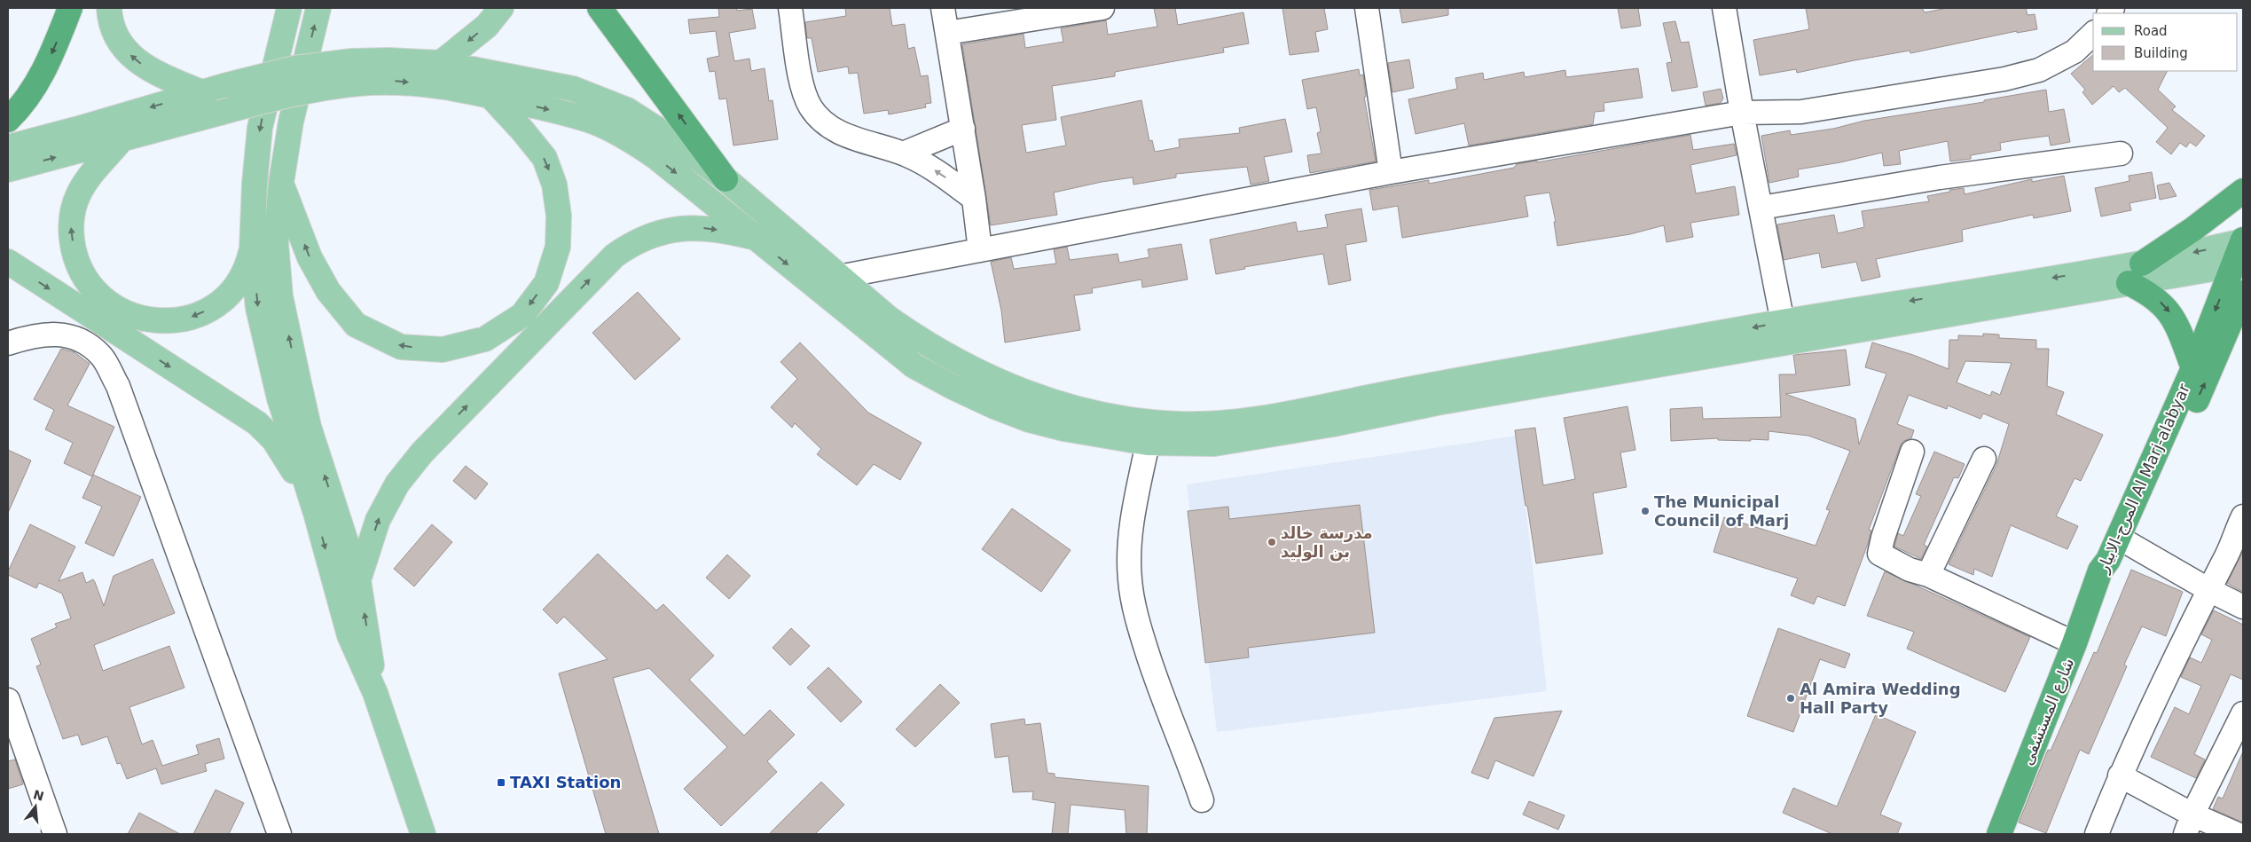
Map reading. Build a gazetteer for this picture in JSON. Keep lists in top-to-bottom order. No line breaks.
{"streets":{"highway":["المرج-الابيار Al Marj-alabyar","شارع المستشفى"]},"crossings":[["المرج-الابيار Al Marj-alabyar","شارع المستشفى"]],"places":{"other":["The Municipal Council of Marj","مدرسة خالد بن الوليد","Al Amira Wedding Hall Party"],"transit":["TAXI Station"]},"legend":["Road","Building"],"north":"top"}
